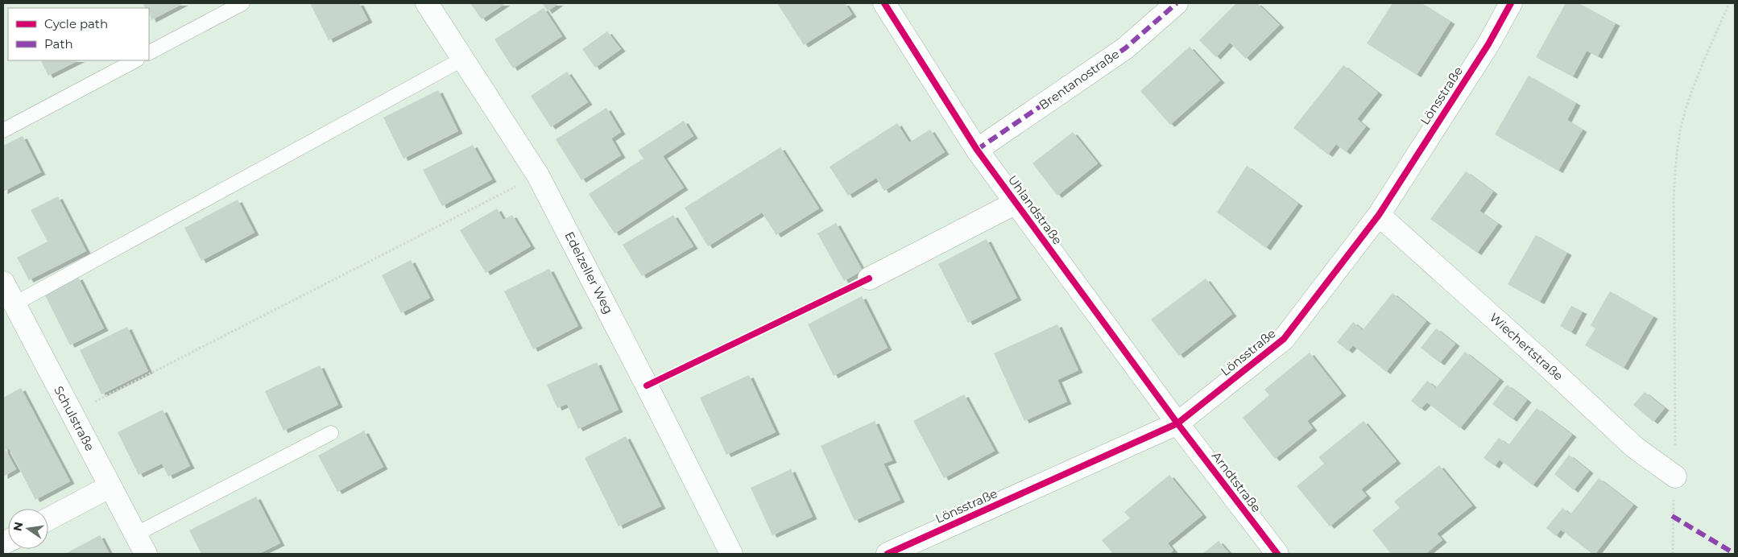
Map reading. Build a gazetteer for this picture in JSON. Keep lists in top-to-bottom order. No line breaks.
{"streets":{"street":["Brentanostraße","Lönsstraße","Uhlandstraße","Edelzeller Weg","Wiechertstraße","Schulstraße","Arndtstraße"]},"crossings":[["Brentanostraße","Uhlandstraße"],["Lönsstraße","Uhlandstraße"],["Lönsstraße","Wiechertstraße"],["Lönsstraße","Arndtstraße"],["Uhlandstraße","Arndtstraße"]],"legend":["Cycle path","Path"],"north":"left"}
